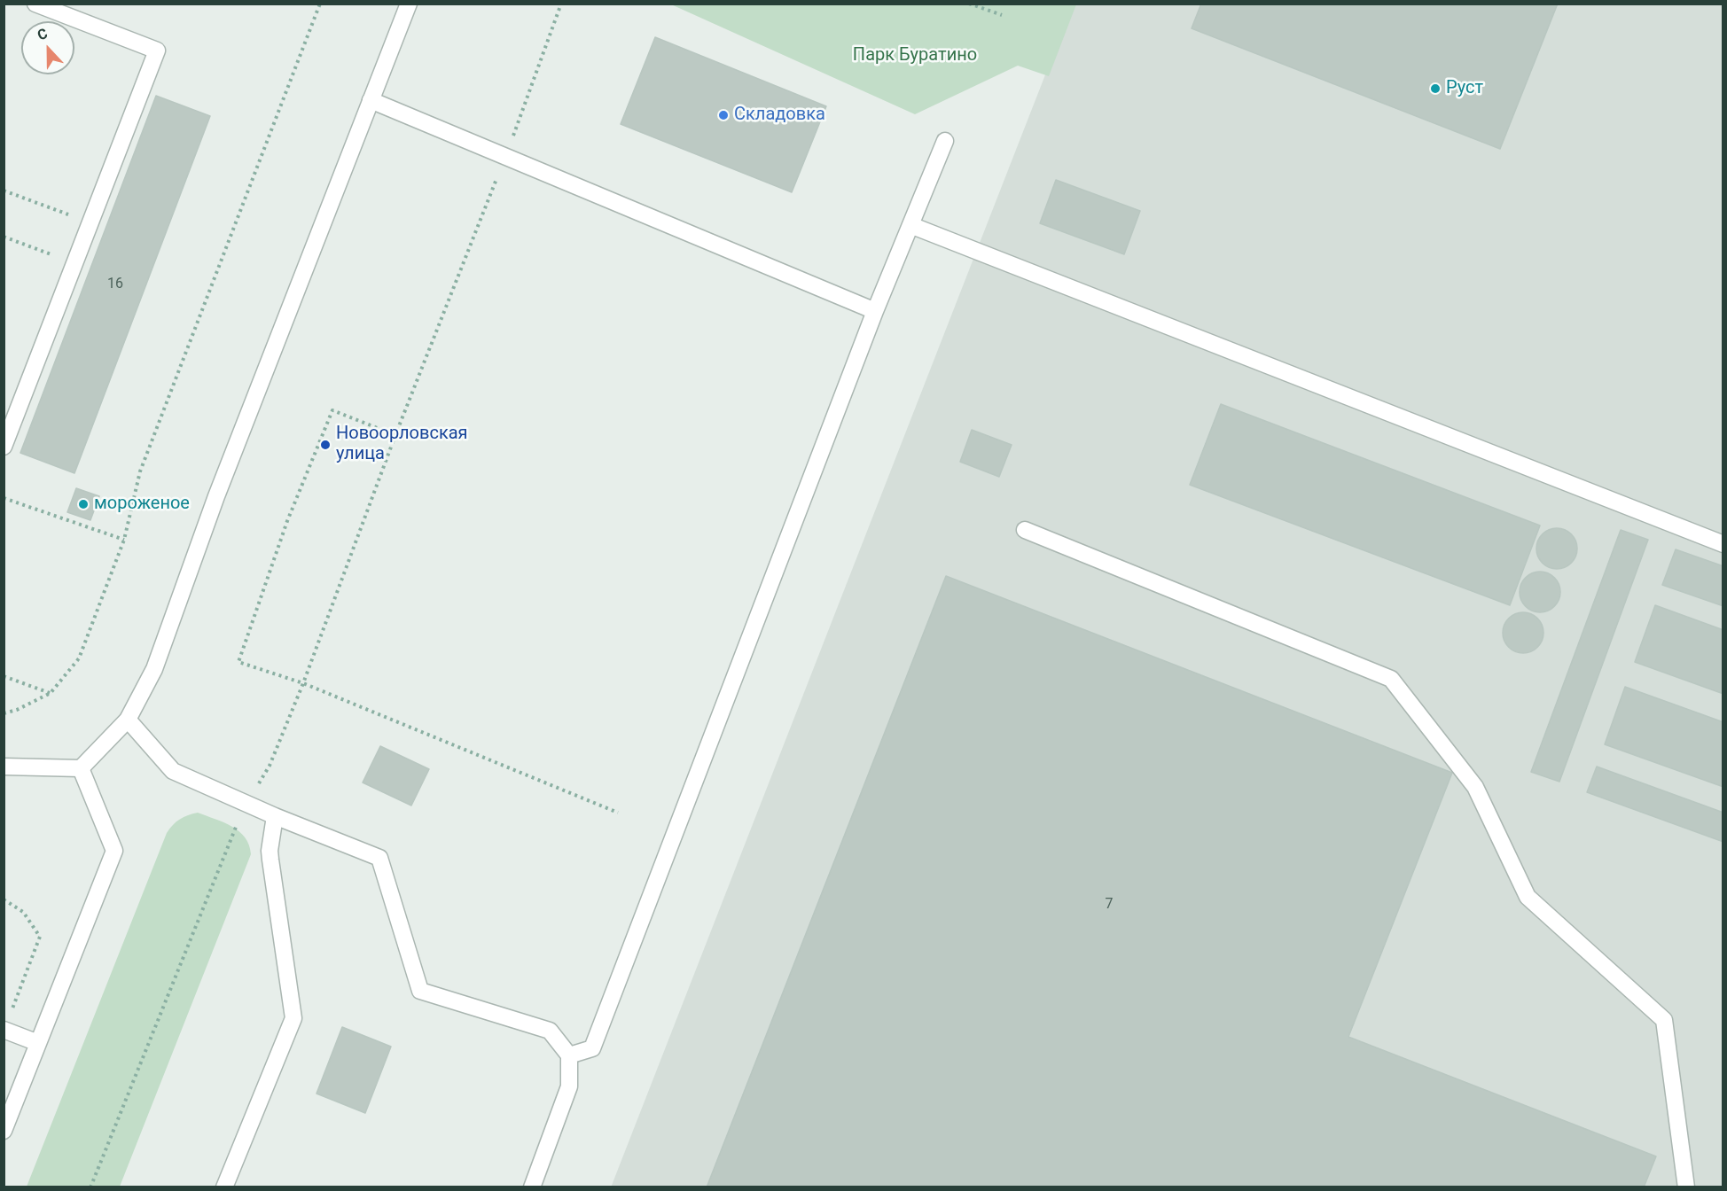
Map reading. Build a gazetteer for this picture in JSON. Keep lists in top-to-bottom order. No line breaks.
{"parks":["Парк Буратино"],"places":["Руст","Складовка","Новоорловская улица","мороженое"],"house_numbers":["16","7"],"north":"top"}
